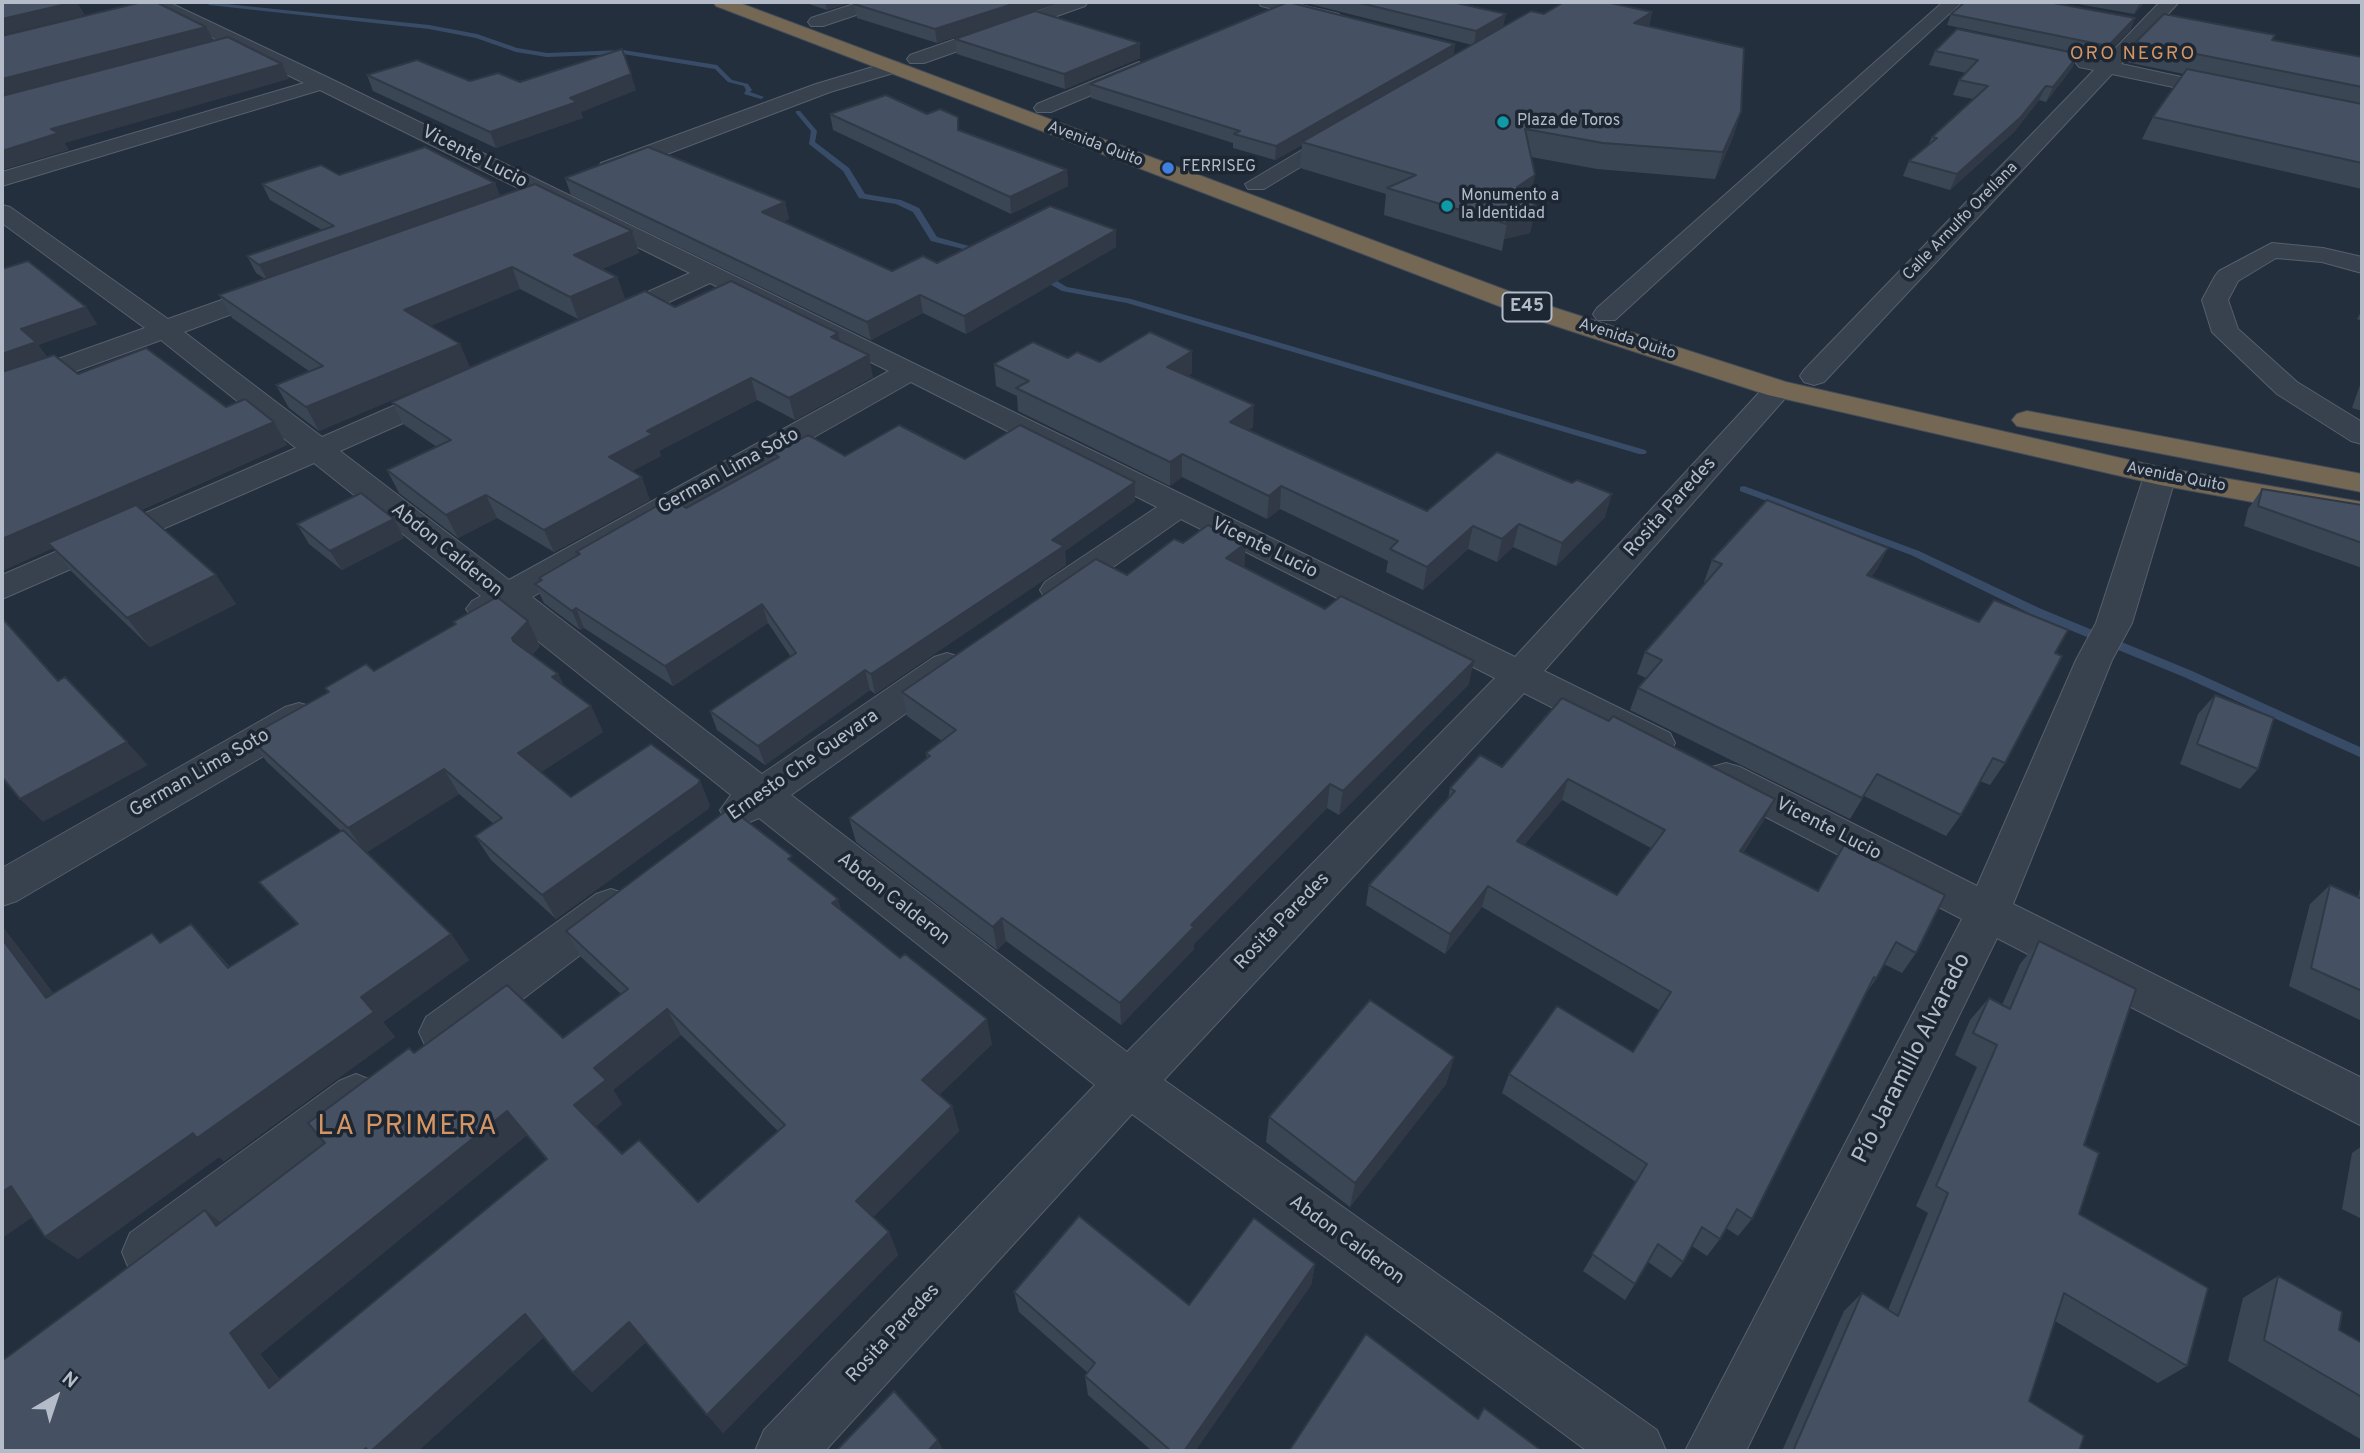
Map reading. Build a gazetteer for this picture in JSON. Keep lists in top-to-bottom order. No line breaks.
{"streets":{"highway":["Avenida Quito","E45"],"street":["Vicente Lucio","Calle Arnulfo Orellana","German Lima Soto","Rosita Paredes","Abdon Calderon","Ernesto Che Guevara","Pío Jaramillo Alvarado"]},"crossings":[["Avenida Quito","Calle Arnulfo Orellana"],["Avenida Quito","Rosita Paredes"],["Avenida Quito","Pío Jaramillo Alvarado"],["Vicente Lucio","German Lima Soto"],["Vicente Lucio","Rosita Paredes"],["Vicente Lucio","Ernesto Che Guevara"],["Vicente Lucio","Pío Jaramillo Alvarado"],["Calle Arnulfo Orellana","Rosita Paredes"],["German Lima Soto","Abdon Calderon"],["Rosita Paredes","Abdon Calderon"],["Abdon Calderon","Ernesto Che Guevara"]],"districts":["ORO NEGRO","LA PRIMERA"],"places":["Plaza de Toros","FERRISEG","Monumento a la Identidad"],"north":"top right"}
